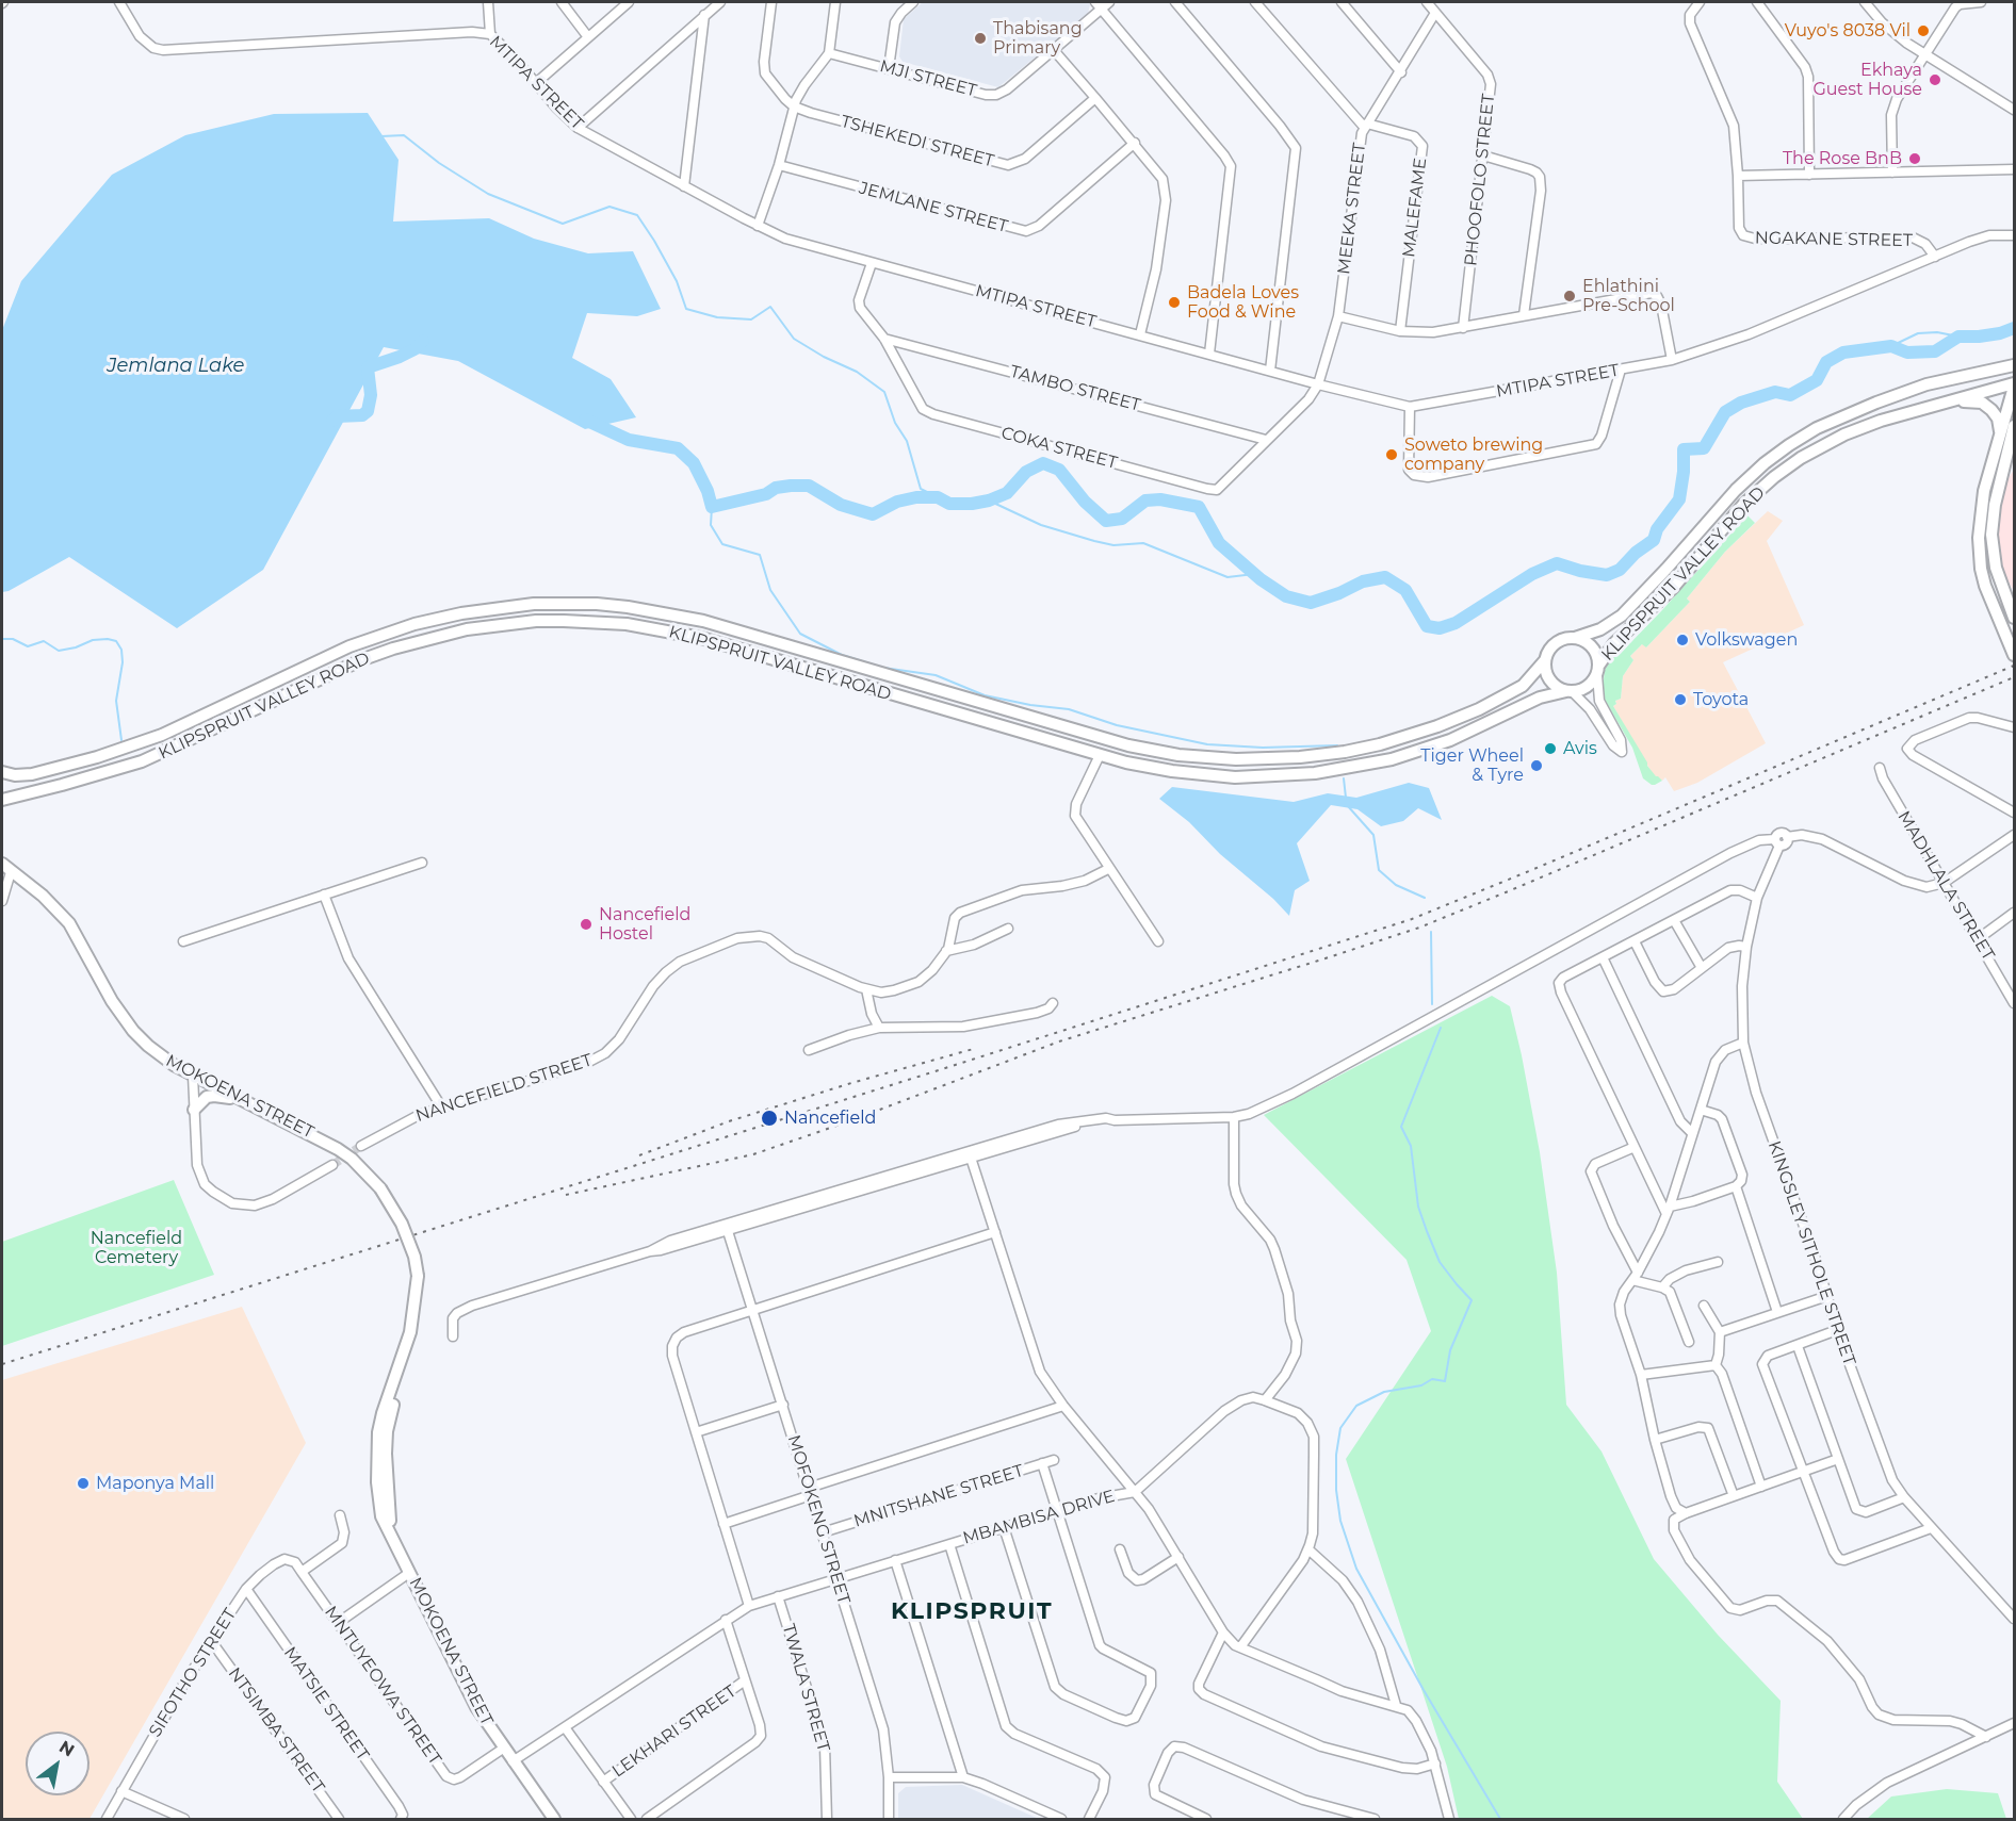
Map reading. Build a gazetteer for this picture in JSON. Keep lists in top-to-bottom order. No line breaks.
{"streets":{"main road":["KLIPSPRUIT VALLEY ROAD","MOKOENA STREET"],"street":["MJI STREET","MTIPA STREET","TSHEKEDI STREET","PHOOFOLO STREET","JEMLANE STREET","MALEFAME","MEEKA STREET","NGAKANE STREET","TAMBO STREET","COKA STREET","MADHLALA STREET","NANCEFIELD STREET","KINGSLEY SITHOLE STREET","MNITSHANE STREET","MBAMBISA DRIVE","MOFOKENG STREET","SIFOTHO STREET","MNTUYEOWA STREET","TWALA STREET","MATSIE STREET","NTSIMBA STREET","LEKHARI STREET"]},"crossings":[["MTIPA STREET","MEEKA STREET"],["MTIPA STREET","NGAKANE STREET"],["MTIPA STREET","COKA STREET"],["PHOOFOLO STREET","MEEKA STREET"],["MALEFAME","MEEKA STREET"],["MEEKA STREET","COKA STREET"],["TAMBO STREET","COKA STREET"],["MADHLALA STREET","KINGSLEY SITHOLE STREET"],["MOKOENA STREET","MBAMBISA DRIVE"],["MOKOENA STREET","MNTUYEOWA STREET"],["MNITSHANE STREET","MOFOKENG STREET"],["MBAMBISA DRIVE","MOFOKENG STREET"],["MBAMBISA DRIVE","TWALA STREET"],["SIFOTHO STREET","MNTUYEOWA STREET"],["SIFOTHO STREET","MATSIE STREET"],["SIFOTHO STREET","NTSIMBA STREET"]],"districts":["KLIPSPRUIT"],"water":["Jemlana Lake"],"parks":["Nancefield Cemetery"],"places":["Vuyo's 8038 Vil","Thabisang Primary","Ekhaya Guest House","The Rose BnB","Ehlathini Pre-School","Badela Loves Food & Wine","Soweto brewing company","Volkswagen","Toyota","Avis","Tiger Wheel & Tyre","Nancefield Hostel","Nancefield","Maponya Mall"],"north":"top right"}
